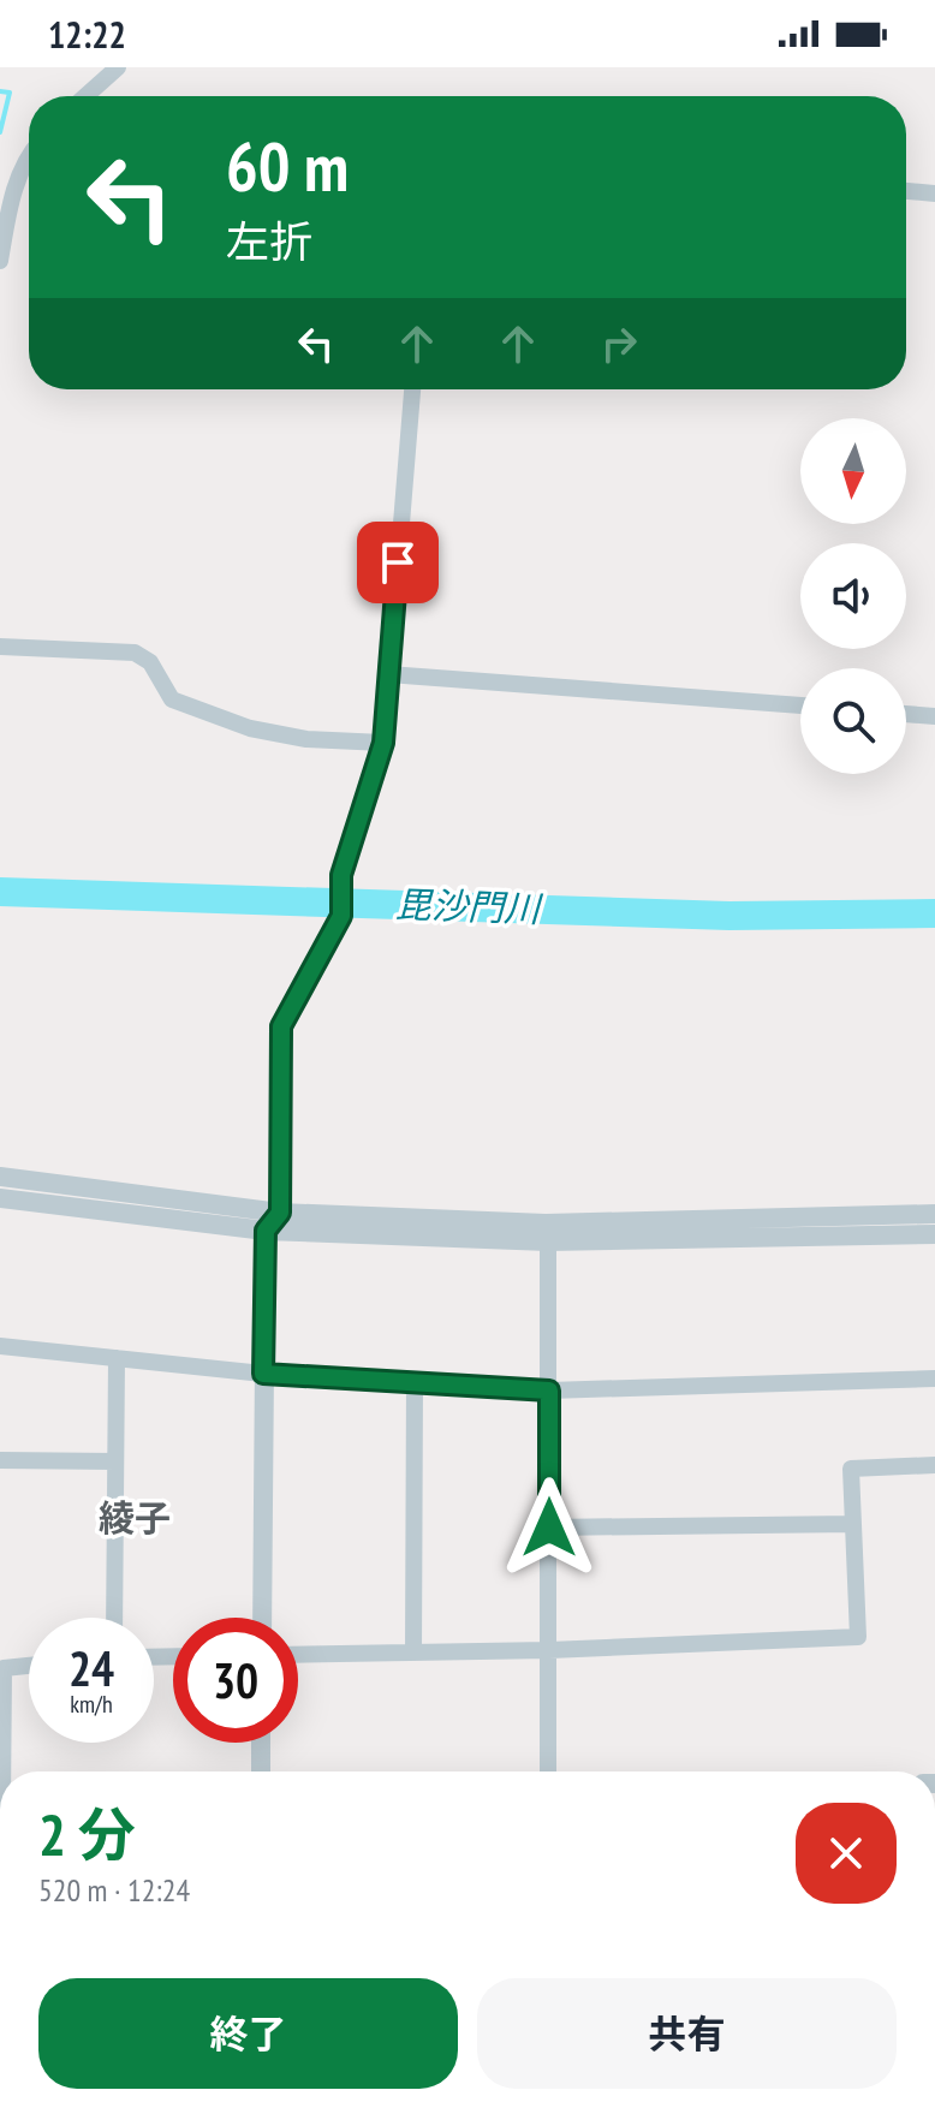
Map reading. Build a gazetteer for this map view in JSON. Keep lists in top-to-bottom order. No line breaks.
{"districts":["綾子"],"water":["毘沙門川"],"north":"bottom","page":{"status":"12:22","turn":["60 m","左折"],"speed":"24 km/h","limit":"30","heading":["2 分","520 m · 12:24"],"buttons":["終了","共有"]}}
